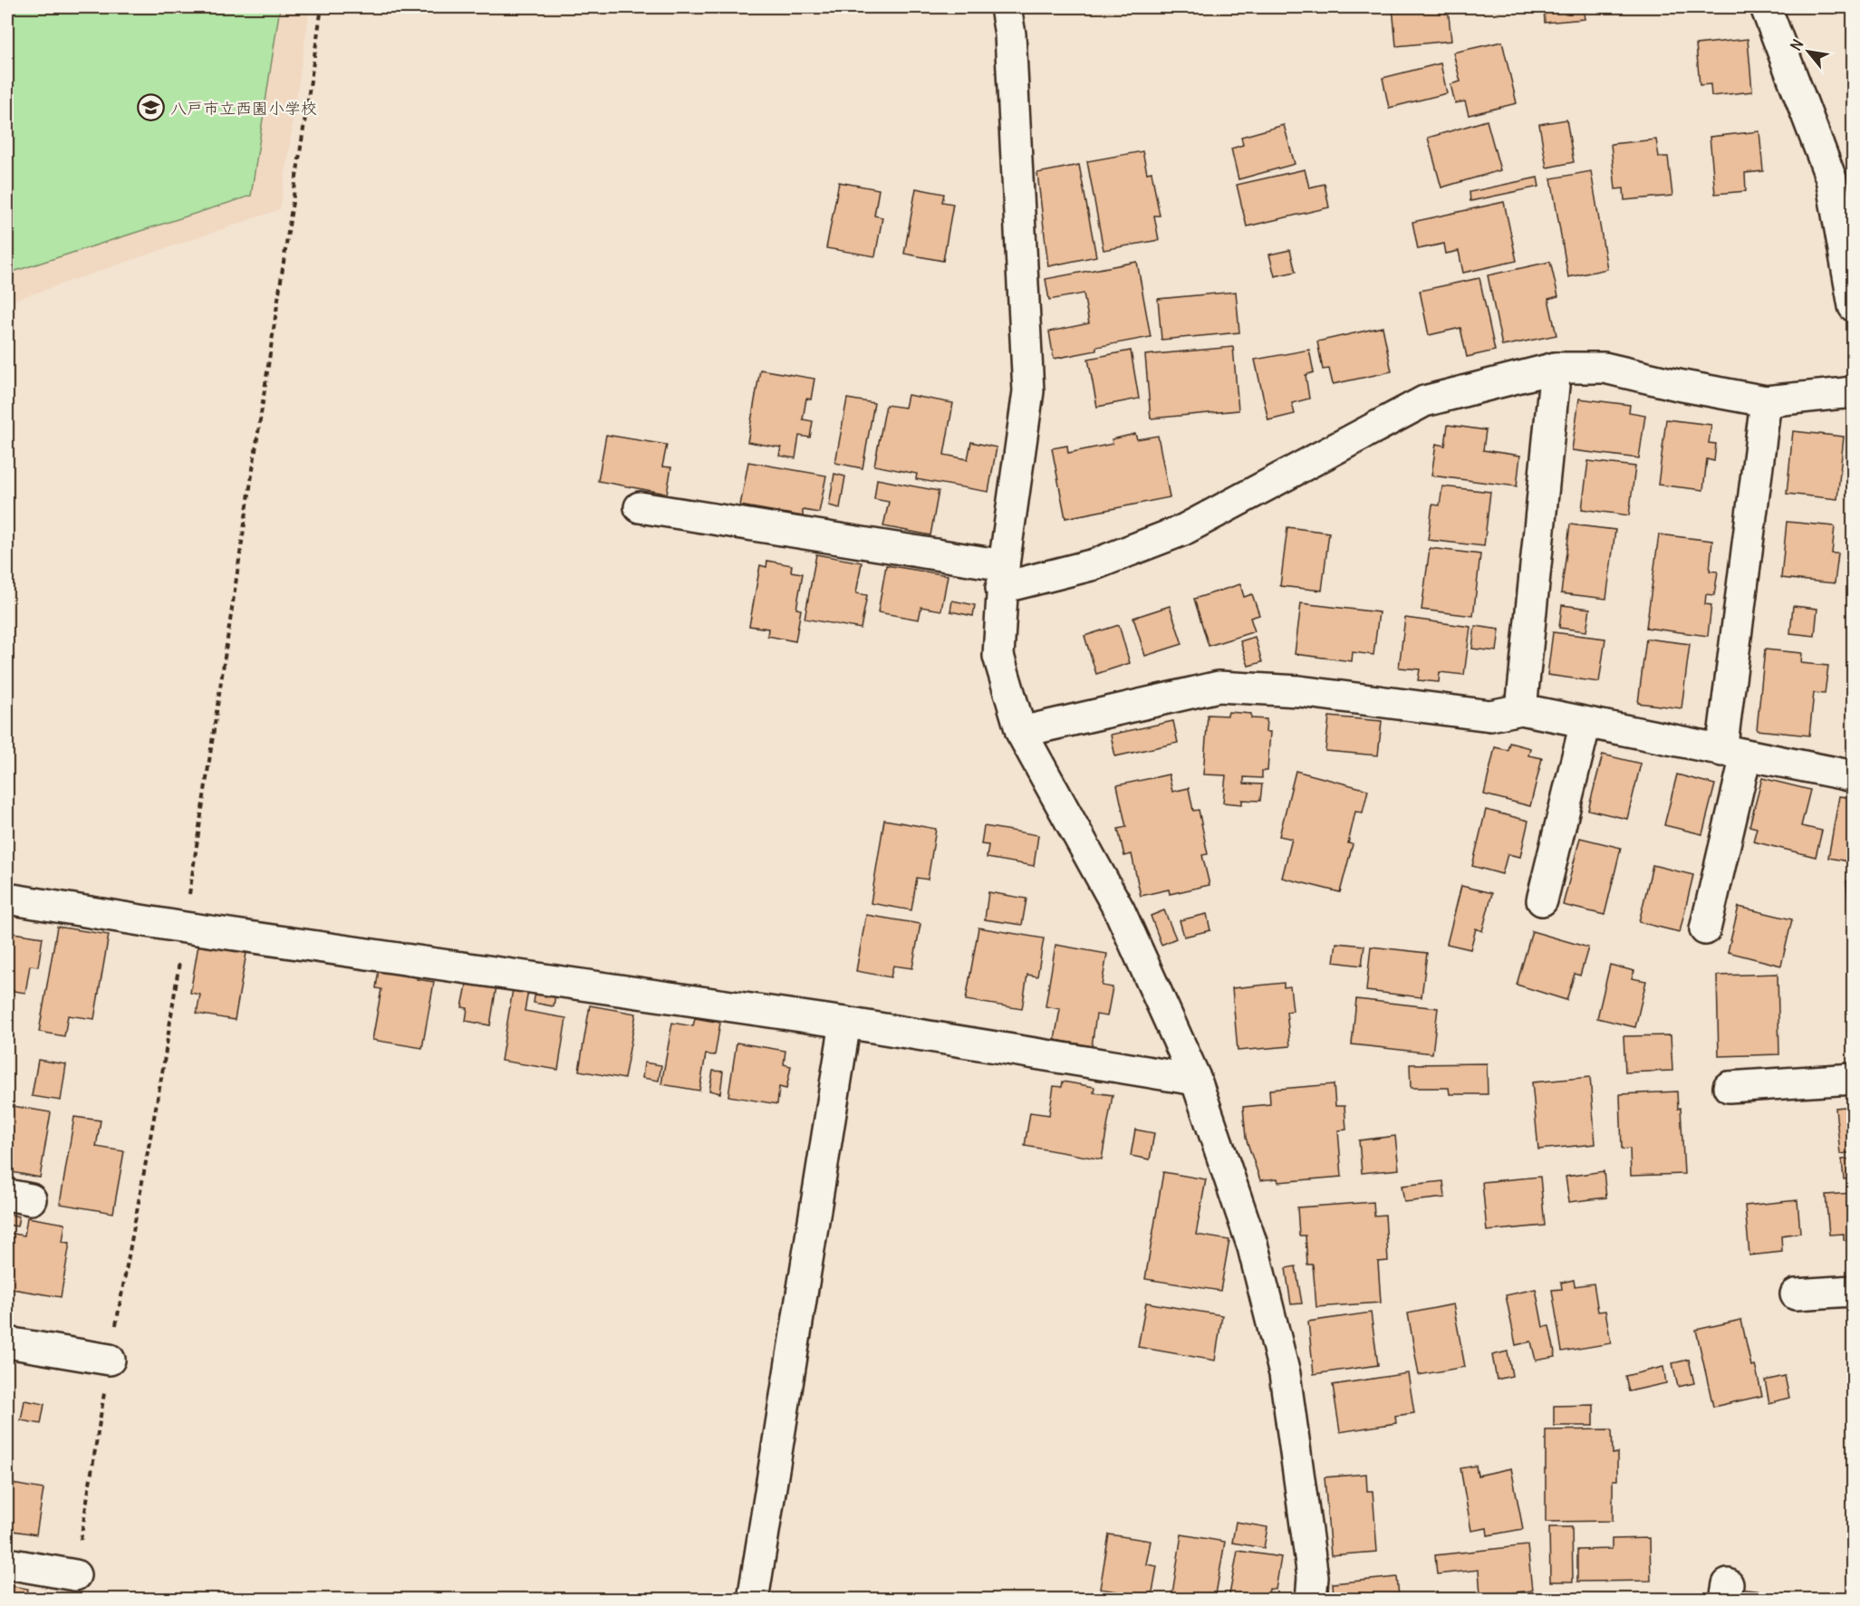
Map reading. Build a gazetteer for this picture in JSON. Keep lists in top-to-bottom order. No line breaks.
{"places":{"school or university":["八戸市立西園小学校"]},"north":"top left"}
